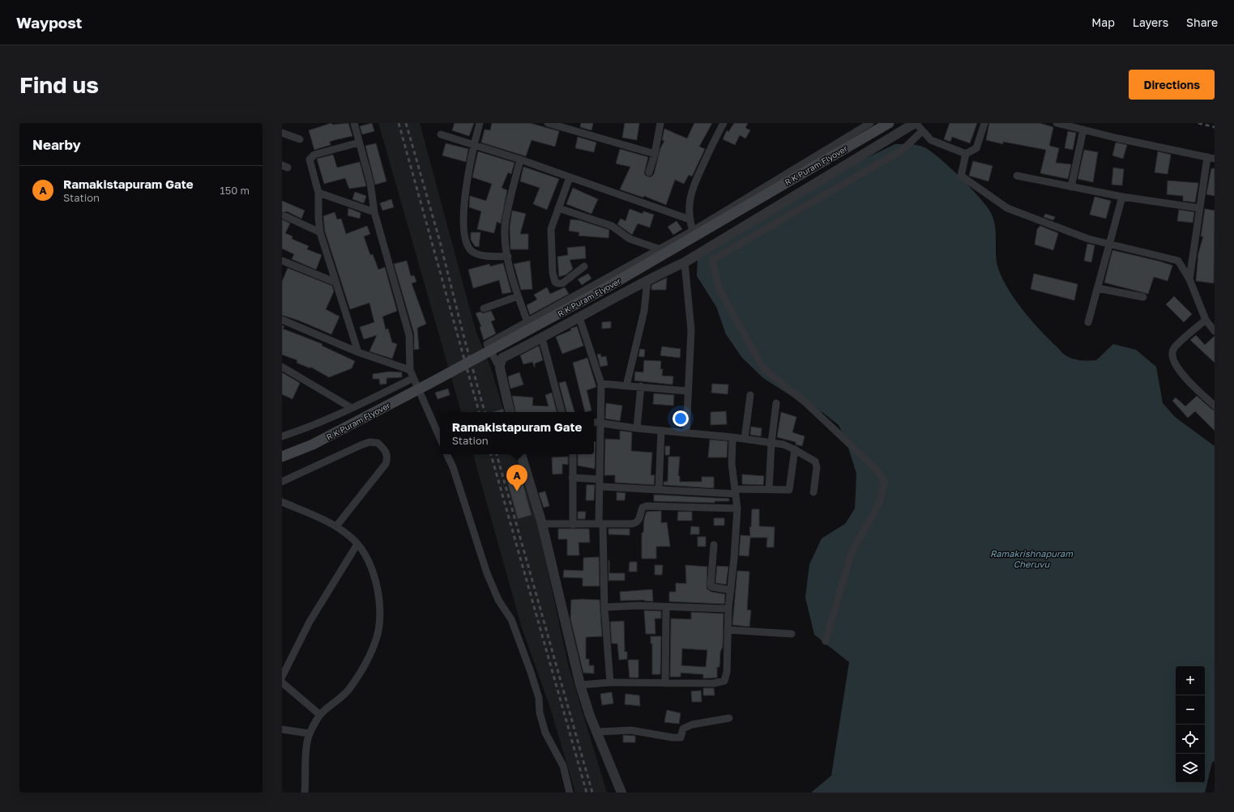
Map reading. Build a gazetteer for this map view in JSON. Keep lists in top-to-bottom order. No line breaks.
{"streets":{"main road":["R K Puram Flyover"]},"water":["Ramakrishnapuram Cheruvu"],"page":{"header":"Waypost","nav":["Map","Layers","Share"],"buttons":"Directions","title":"Find us","heading":"Nearby","list":[{"mark":"A","name":"Ramakistapuram Gate","note":"Station","value":"150 m"}],"popup":["Ramakistapuram Gate","Station"],"pins":"A","map_buttons":["+","−"]}}
